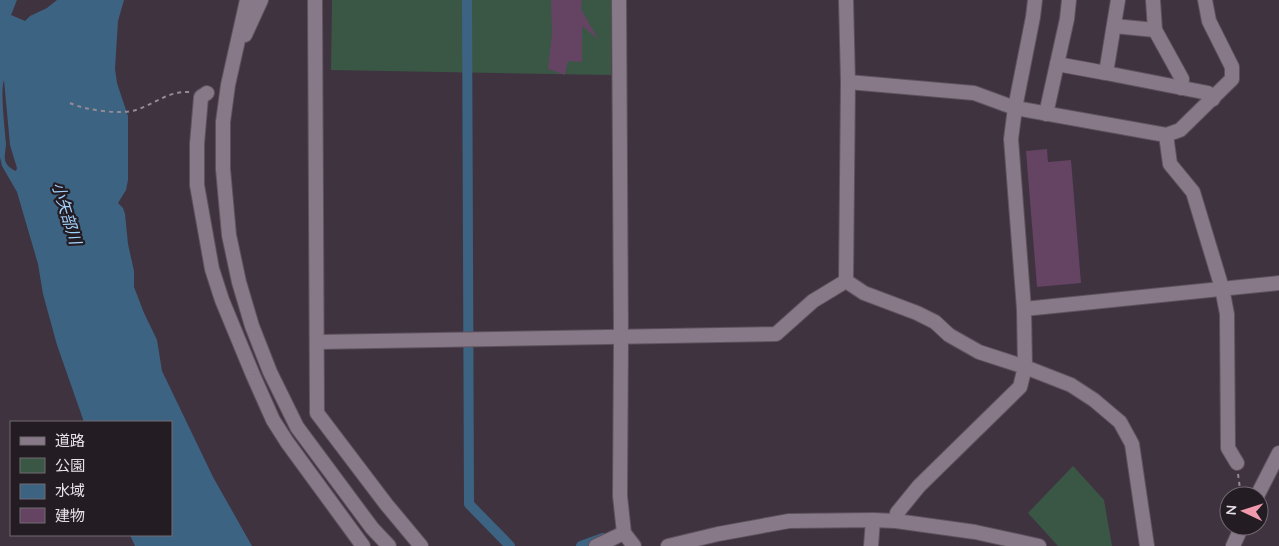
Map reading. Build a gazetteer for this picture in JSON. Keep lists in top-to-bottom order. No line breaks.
{"water":["小矢部川"],"legend":["道路","公園","水域","建物"],"north":"left"}
